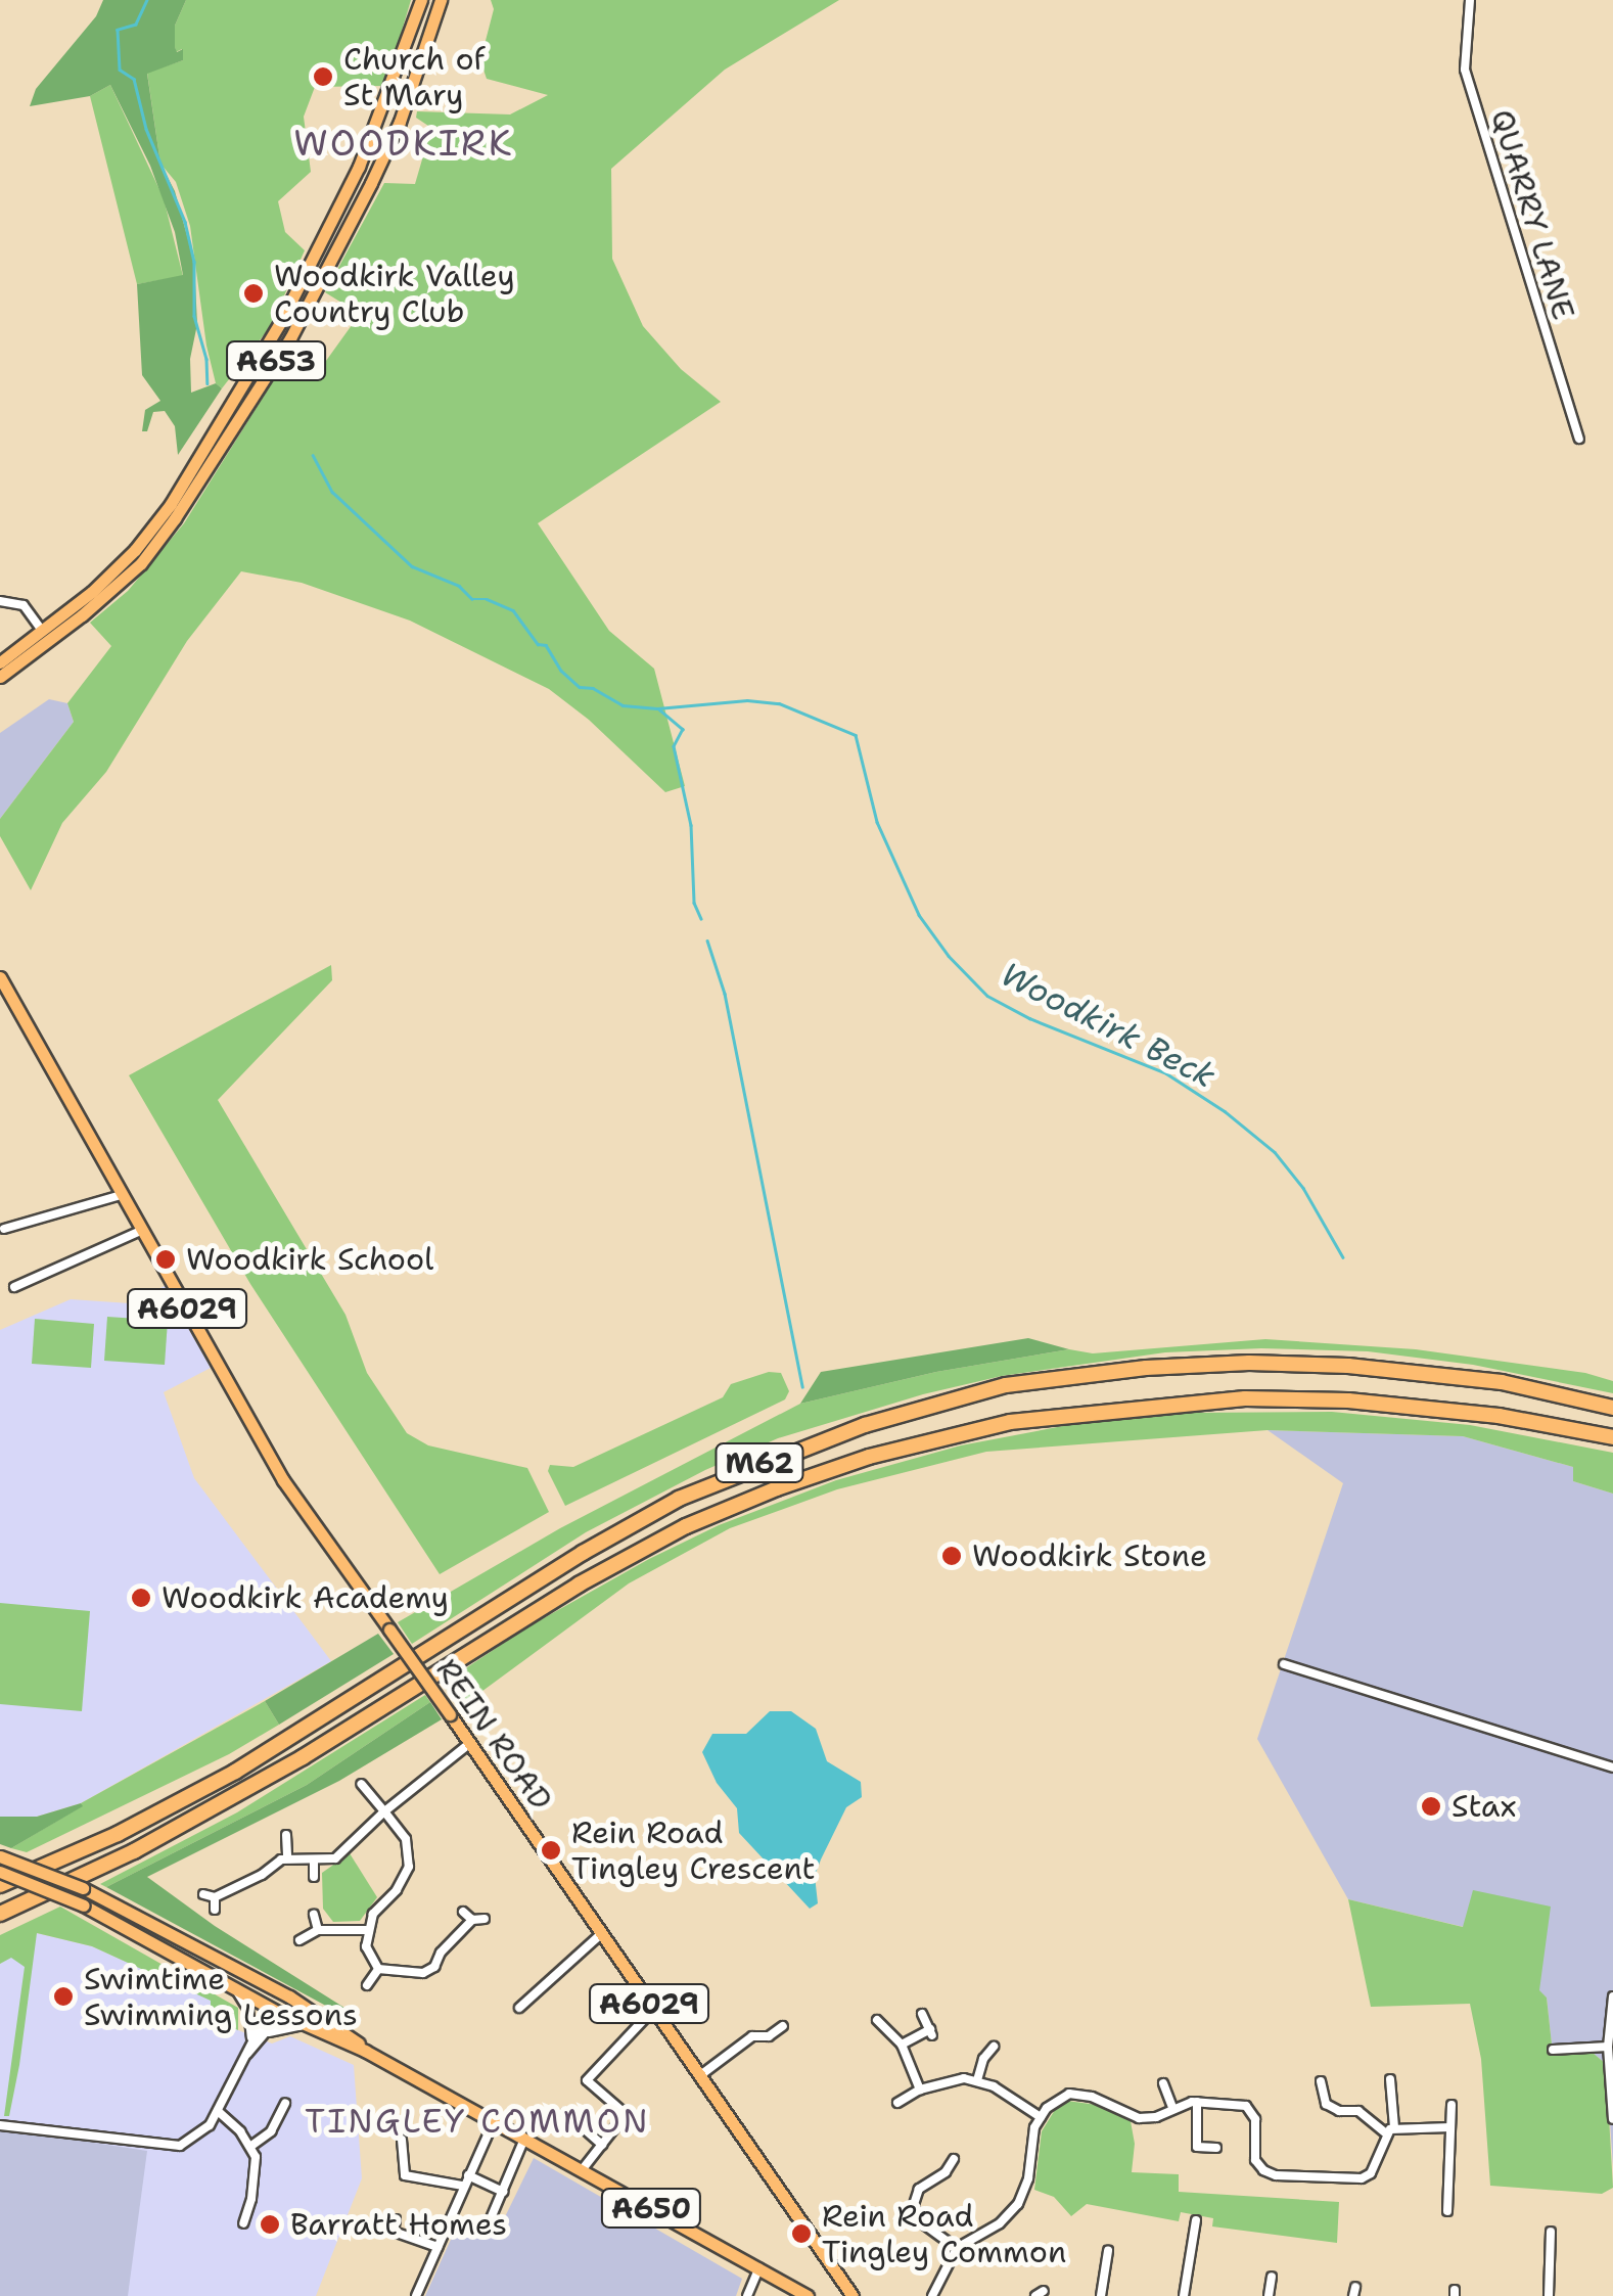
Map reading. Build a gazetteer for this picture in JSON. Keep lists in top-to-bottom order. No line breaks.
{"streets":{"highway":["M62"],"main road":["A653","A6029","REIN ROAD","A650"],"street":["QUARRY LANE"]},"districts":["WOODKIRK","TINGLEY COMMON"],"water":["Woodkirk Beck"],"places":["Church of St Mary","Woodkirk Valley Country Club","Woodkirk School","Woodkirk Stone","Woodkirk Academy","Stax","Rein Road Tingley Crescent","Swimtime Swimming Lessons","Barratt Homes","Rein Road Tingley Common"]}
